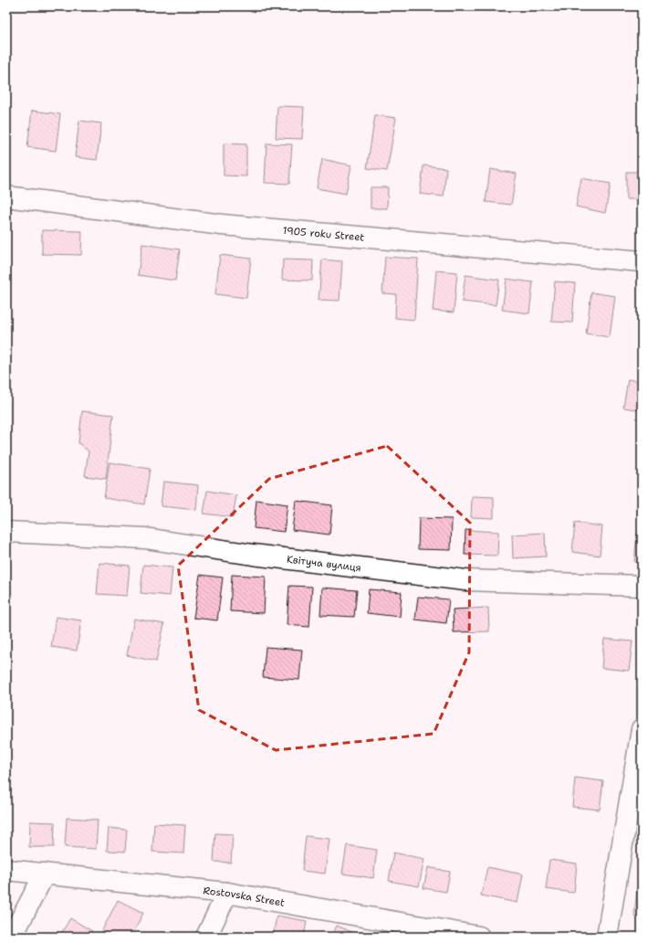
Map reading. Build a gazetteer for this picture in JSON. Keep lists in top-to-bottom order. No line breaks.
{"streets":{"street":["1905 roku Street","Квітуча вулиця","Rostovska Street"]}}
